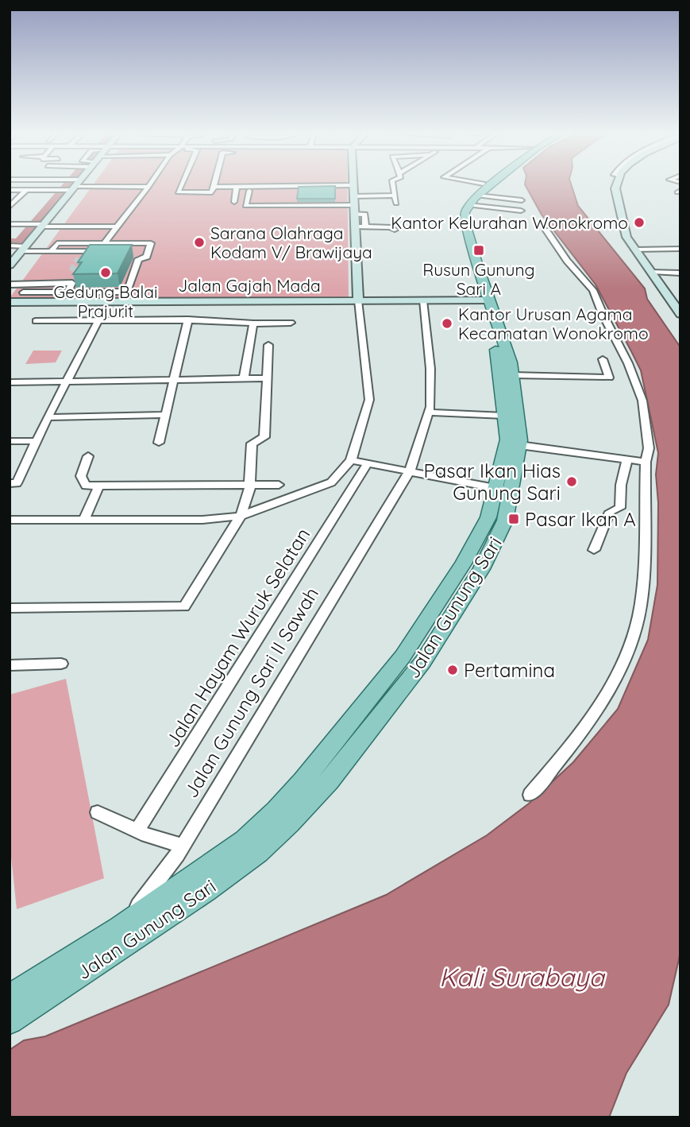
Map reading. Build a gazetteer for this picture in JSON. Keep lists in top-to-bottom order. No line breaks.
{"streets":{"main road":["Jalan Gunung Sari"],"street":["Jalan Gajah Mada","Jalan Hayam Wuruk Selatan","Jalan Gunung Sari II Sawah"]},"crossings":[["Jalan Gajah Mada","Jalan Gunung Sari"],["Jalan Gajah Mada","Jalan Gunung Sari II Sawah"],["Jalan Gunung Sari","Jalan Gunung Sari II Sawah"]],"water":["Kali Surabaya"],"places":{"other":["Kantor Kelurahan Wonokromo","Sarana Olahraga Kodam V/ Brawijaya","Gedung Balai Prajurit","Kantor Urusan Agama Kecamatan Wonokromo","Pasar Ikan Hias Gunung Sari","Pertamina"],"transit":["Rusun Gunung Sari A","Pasar Ikan A"]}}
